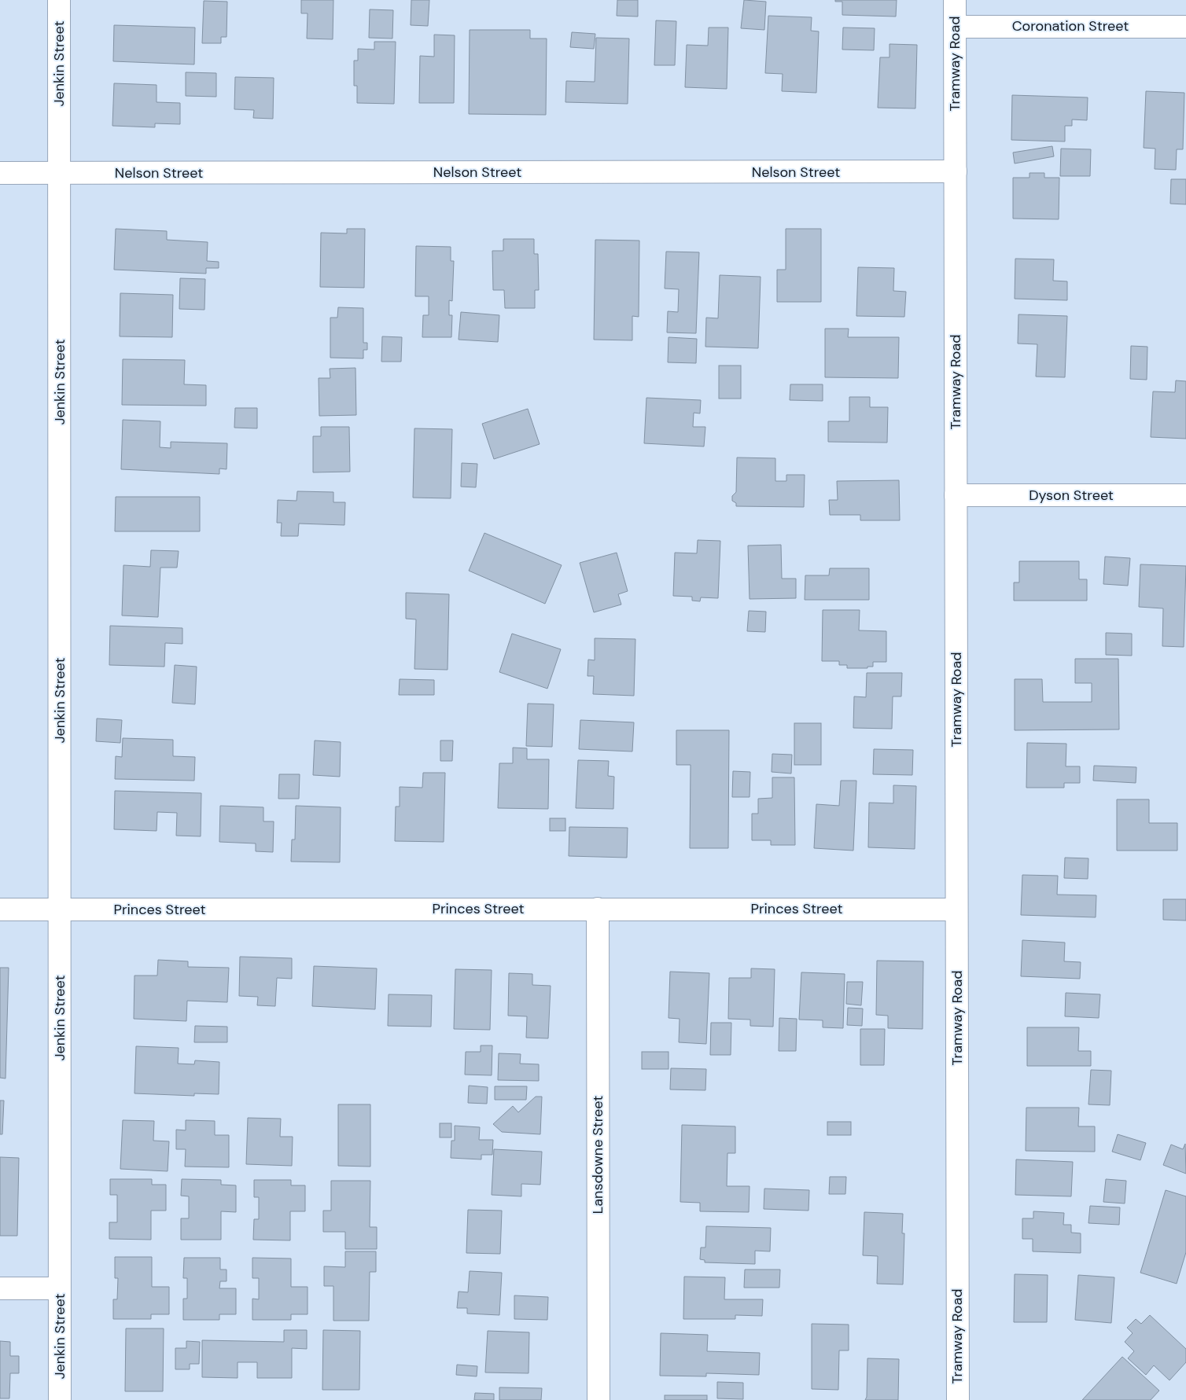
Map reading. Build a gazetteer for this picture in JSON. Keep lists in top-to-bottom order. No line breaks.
{"streets":{"street":["Coronation Street","Jenkin Street","Tramway Road","Nelson Street","Dyson Street","Princes Street","Lansdowne Street"]},"crossings":[["Coronation Street","Tramway Road"],["Jenkin Street","Nelson Street"],["Jenkin Street","Princes Street"],["Tramway Road","Nelson Street"],["Tramway Road","Dyson Street"],["Tramway Road","Princes Street"],["Princes Street","Lansdowne Street"]]}
